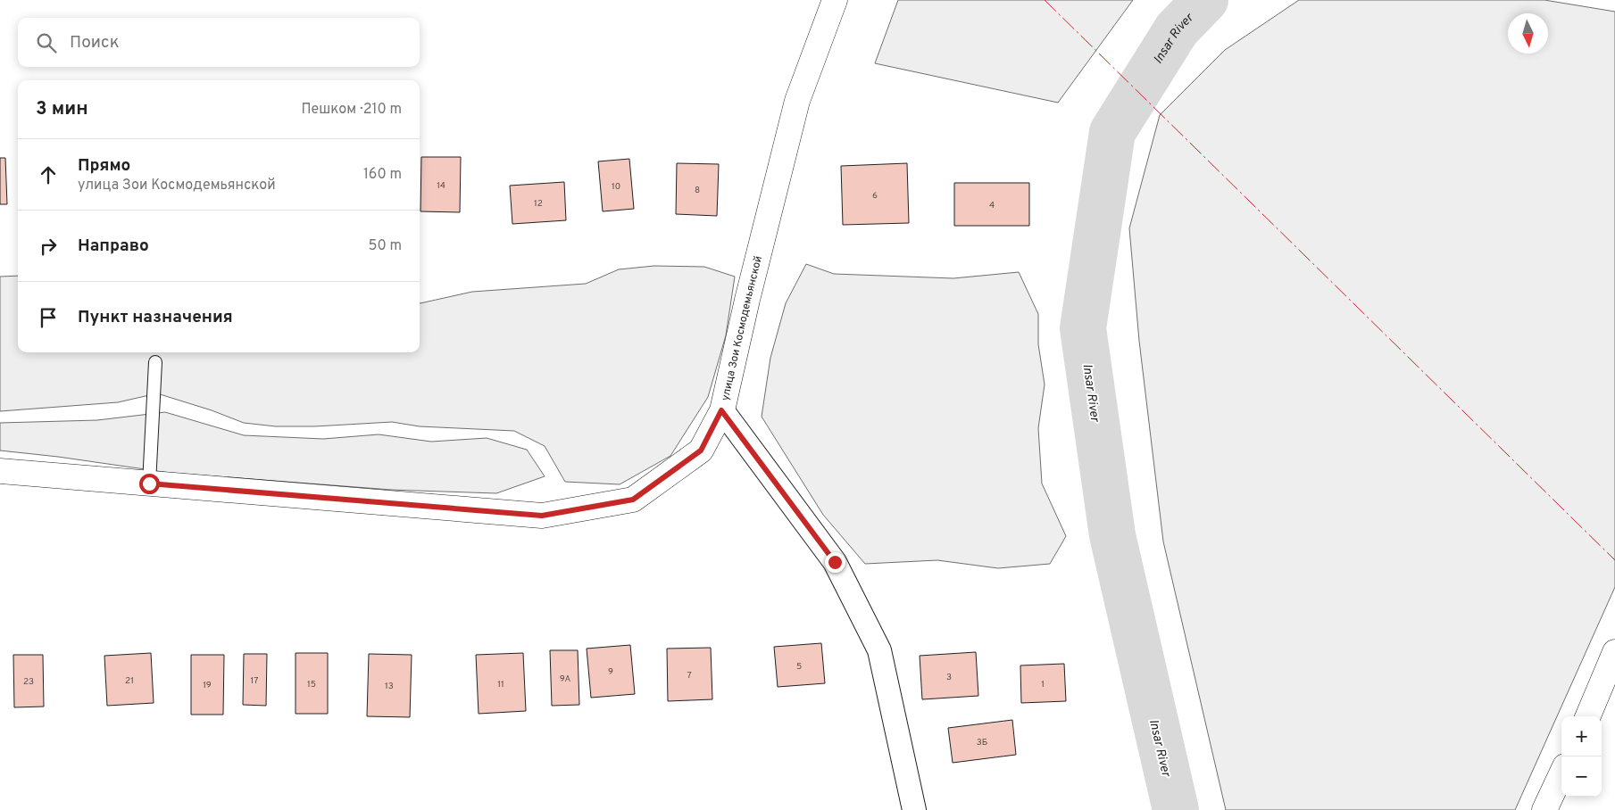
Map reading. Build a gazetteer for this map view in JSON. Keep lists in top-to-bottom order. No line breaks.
{"streets":{"street":["улица Зои Космодемьянской"]},"water":["Insar River"],"house_numbers":["14","10","8","6","12","4","5","9","7","3","9А","21","17","23","15","11","1","19","13","3Б"],"north":"bottom","page":{"search":"Поиск","heading":["3 мин","Пешком · 210 m"],"list":[["Прямо","улица Зои Космодемьянской","160 m"],["Направо","50 m"],"Пункт назначения"],"map_buttons":["+","−"]}}
